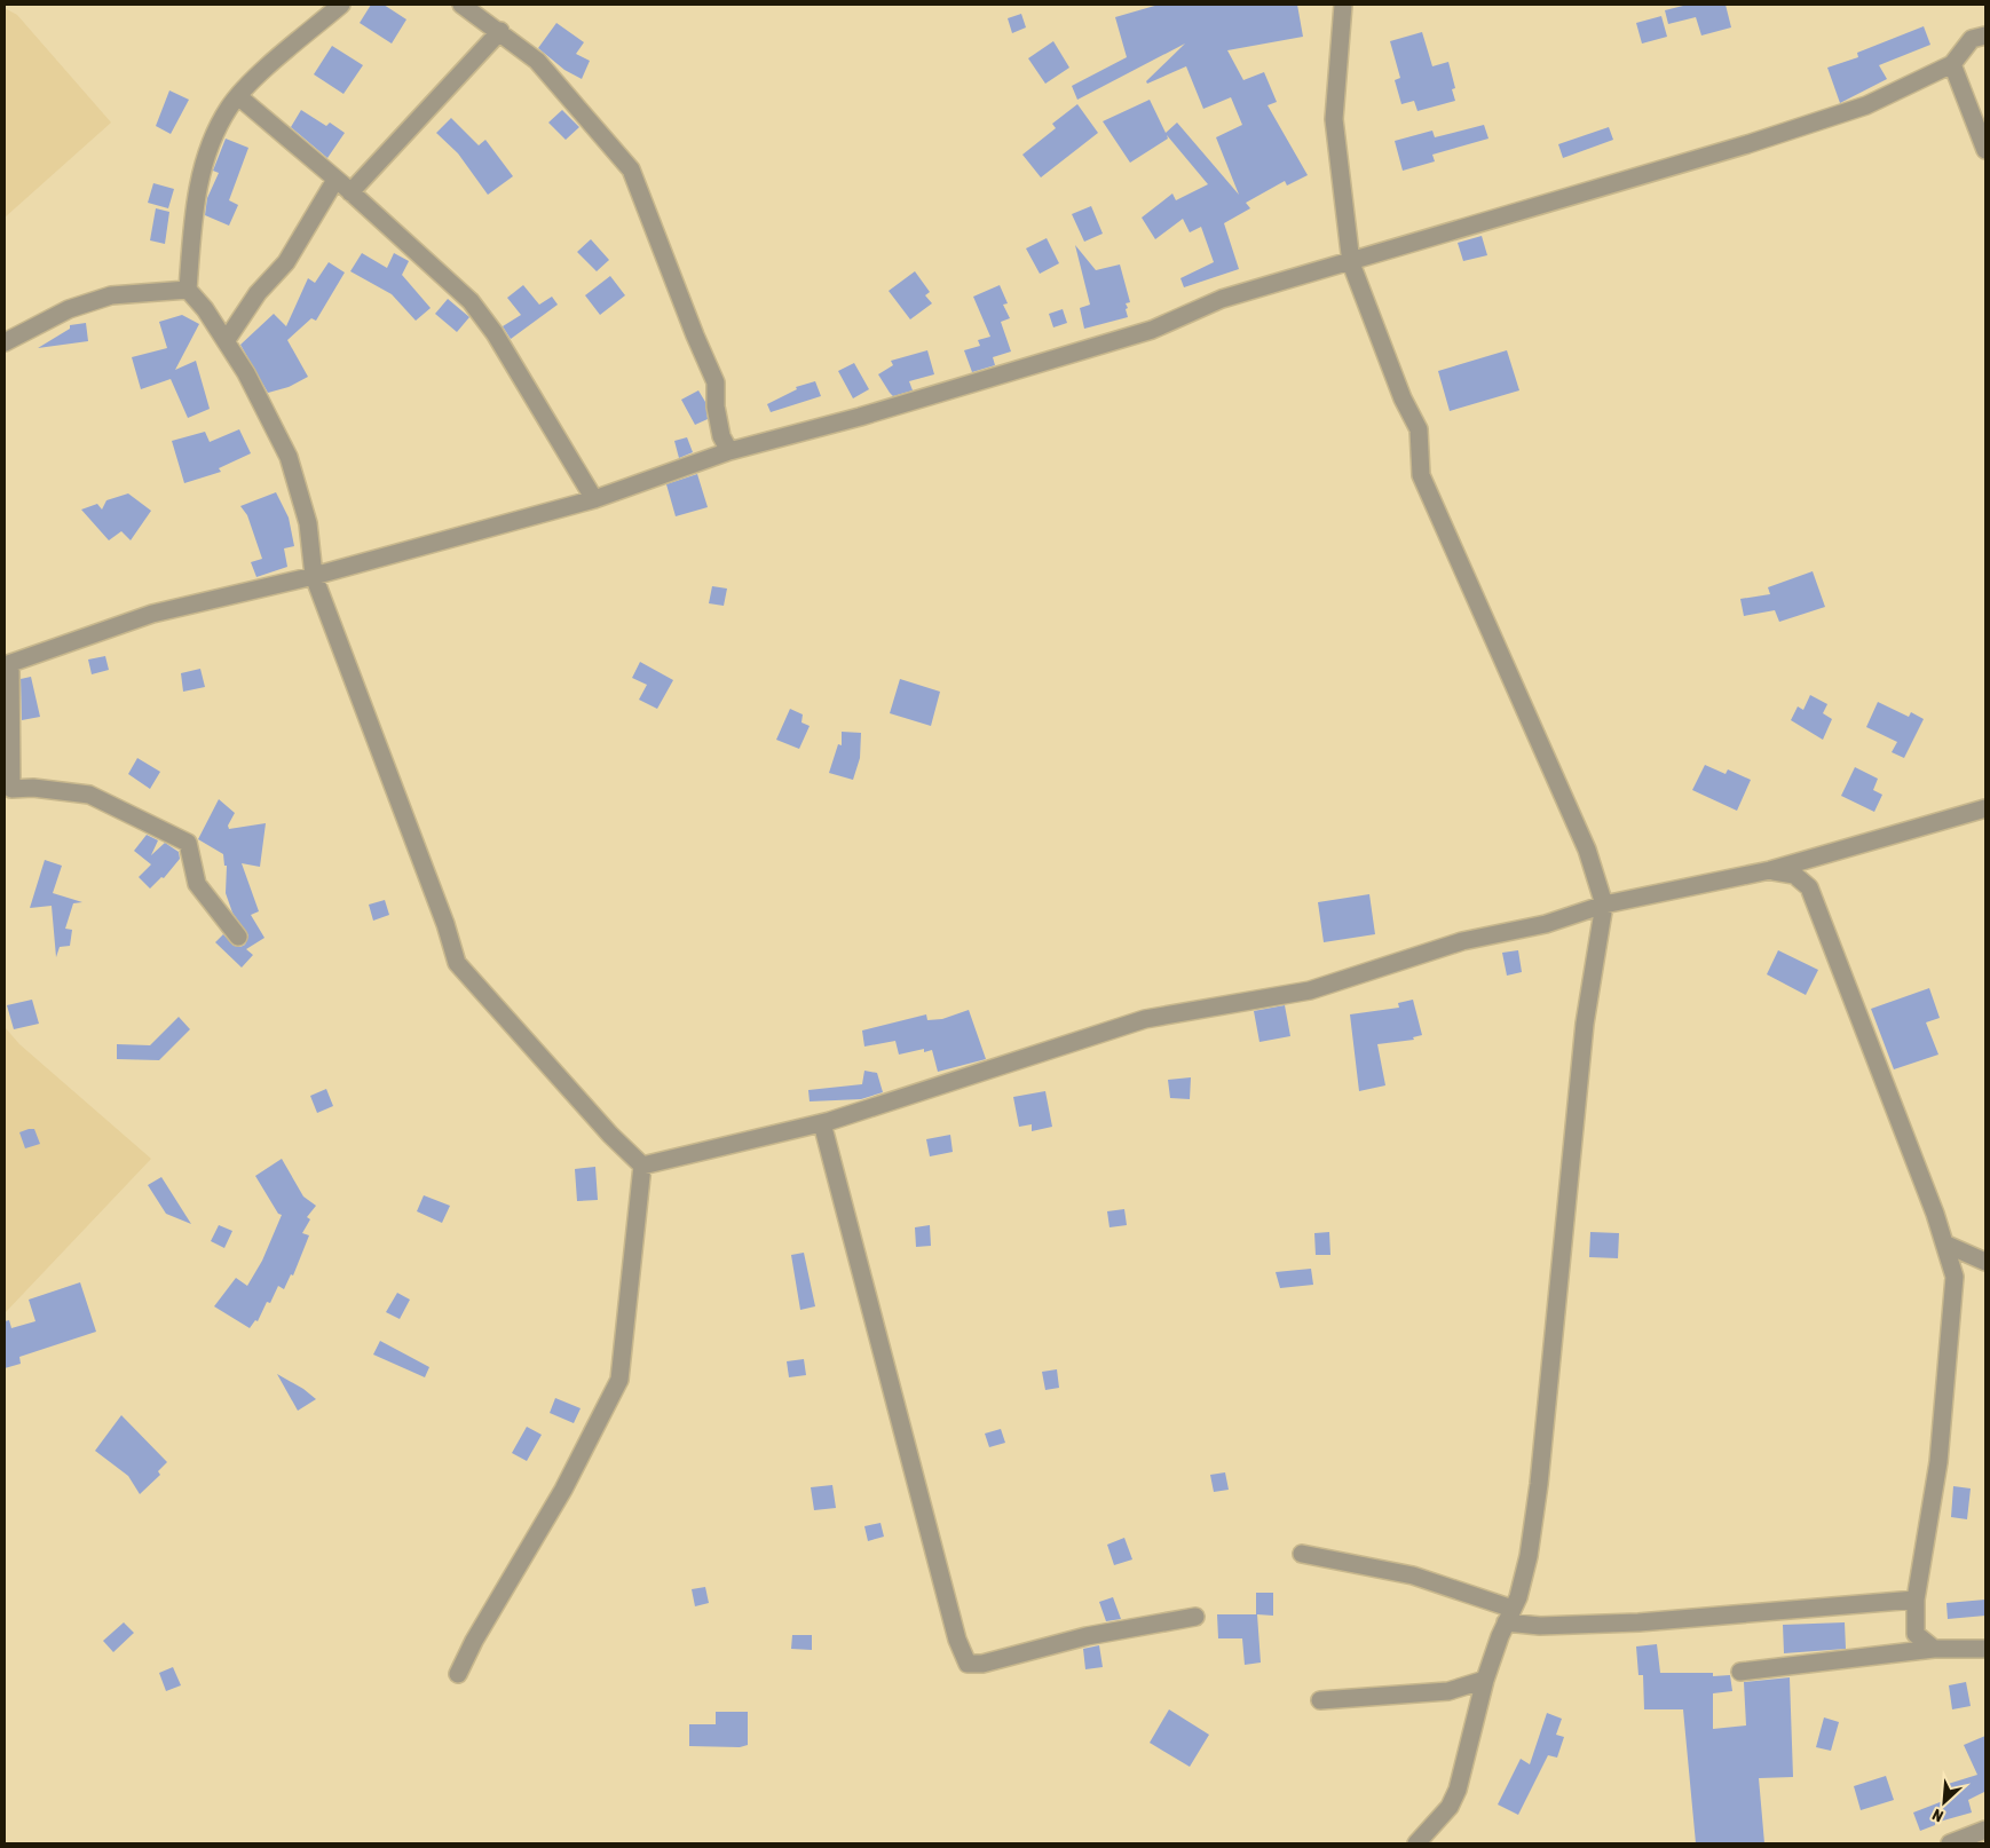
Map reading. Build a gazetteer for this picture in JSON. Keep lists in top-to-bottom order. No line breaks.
{"north":"bottom left"}
